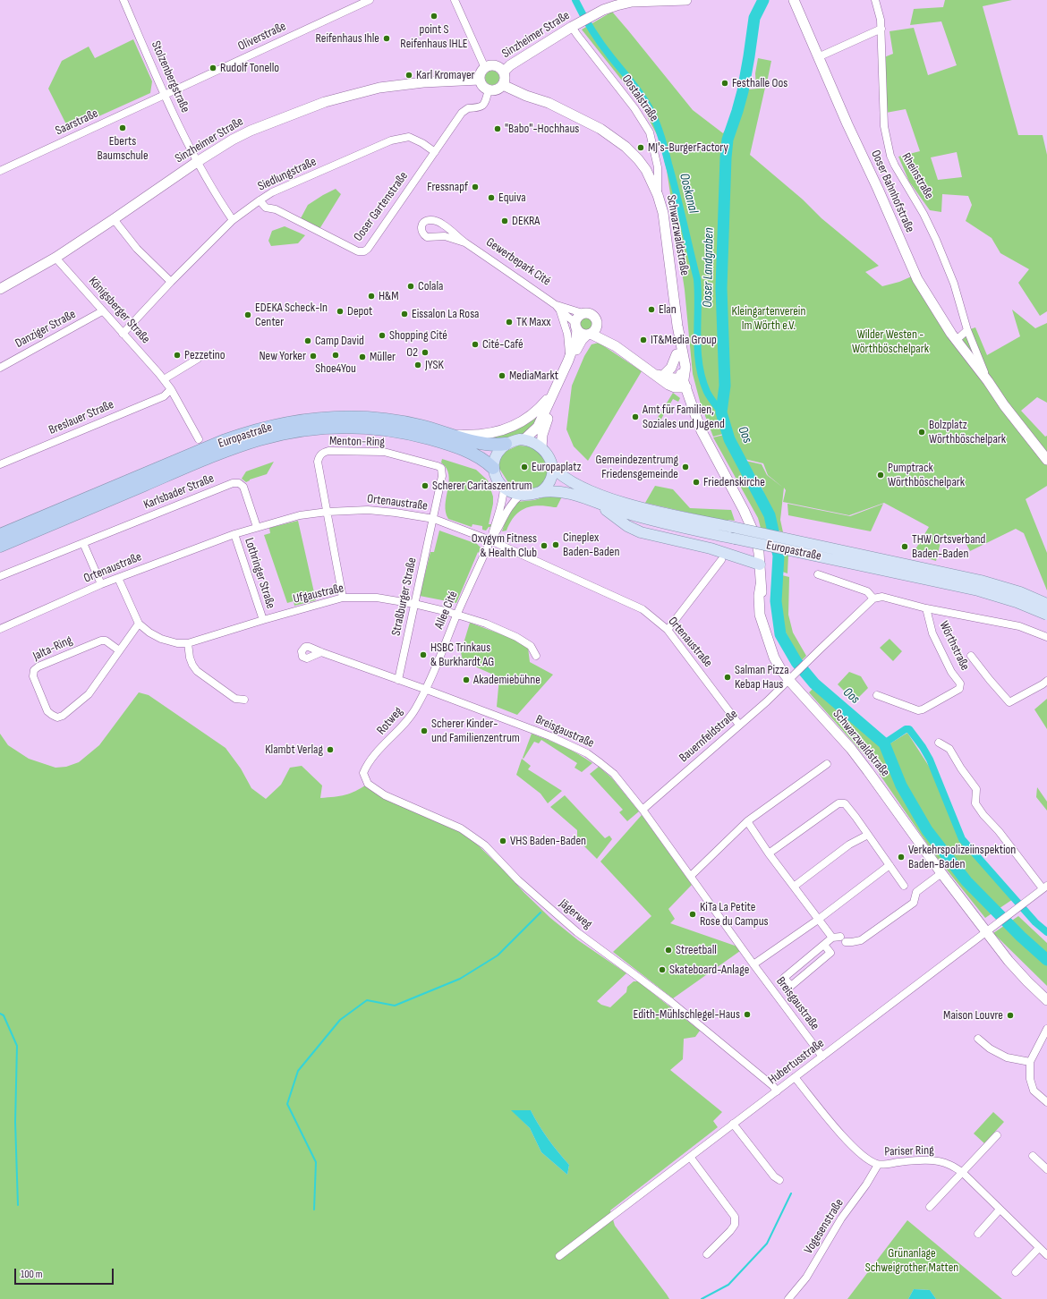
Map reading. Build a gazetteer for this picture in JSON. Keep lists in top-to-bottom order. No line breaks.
{"streets":{"highway":["Europastraße"],"street":["Sinzheimer Straße","Oliverstraße","Stolzenbergstraße","Oostalstraße","Saarstraße","Siedlungstraße","Rheinstraße","Ooser Bahnhofstraße","Ooser Gartenstraße","Schwarzwaldstraße","Gewerbepark Cité","Königsberger Straße","Danziger Straße","Breslauer Straße","Menton-Ring","Karlsbader Straße","Ortenaustraße","Lothringer Straße","Ufgaustraße","Straßburger Straße","Allee Cité","Wörthstraße","Jalta-Ring","Rotweg","Breisgaustraße","Bauernfeldstraße","Jägerweg","Hubertusstraße","Pariser Ring","Vogesenstraße"]},"crossings":[["Sinzheimer Straße","Stolzenbergstraße"],["Sinzheimer Straße","Oostalstraße"],["Sinzheimer Straße","Ooser Gartenstraße"],["Sinzheimer Straße","Schwarzwaldstraße"],["Sinzheimer Straße","Königsberger Straße"],["Oliverstraße","Stolzenbergstraße"],["Oliverstraße","Saarstraße"],["Stolzenbergstraße","Saarstraße"],["Stolzenbergstraße","Siedlungstraße"],["Oostalstraße","Schwarzwaldstraße"],["Siedlungstraße","Ooser Gartenstraße"],["Siedlungstraße","Königsberger Straße"],["Rheinstraße","Ooser Bahnhofstraße"],["Ooser Gartenstraße","Schwarzwaldstraße"],["Schwarzwaldstraße","Gewerbepark Cité"],["Schwarzwaldstraße","Bauernfeldstraße"],["Schwarzwaldstraße","Hubertusstraße"],["Königsberger Straße","Danziger Straße"],["Königsberger Straße","Breslauer Straße"],["Europastraße","Allee Cité"],["Menton-Ring","Ortenaustraße"],["Menton-Ring","Straßburger Straße"],["Karlsbader Straße","Ortenaustraße"],["Ortenaustraße","Lothringer Straße"],["Ortenaustraße","Ufgaustraße"],["Ortenaustraße","Straßburger Straße"],["Ortenaustraße","Allee Cité"],["Ortenaustraße","Bauernfeldstraße"],["Lothringer Straße","Ufgaustraße"],["Ufgaustraße","Straßburger Straße"],["Ufgaustraße","Allee Cité"],["Ufgaustraße","Jalta-Ring"],["Straßburger Straße","Breisgaustraße"],["Allee Cité","Rotweg"],["Allee Cité","Breisgaustraße"],["Rotweg","Breisgaustraße"],["Rotweg","Jägerweg"],["Breisgaustraße","Bauernfeldstraße"],["Breisgaustraße","Hubertusstraße"],["Jägerweg","Hubertusstraße"],["Hubertusstraße","Pariser Ring"],["Pariser Ring","Vogesenstraße"]],"water":["Ooskanal","Ooser Landgraben","Oos"],"parks":["Kleingartenverein Im Wörth e.V.","Wilder Westen - Wörthböschelpark","Grünanlage Schweigrother Matten"],"places":["point S Reifenhaus IHLE","Reifenhaus Ihle","Rudolf Tonello","Karl Kromayer","Festhalle Oos","Eberts Baumschule","\"Babo\"-Hochhaus","MJ's-BurgerFactory","Fressnapf","Equiva","DEKRA","Colala","H&M","Elan","Depot","Eissalon La Rosa","EDEKA Scheck-In Center","TK Maxx","Shopping Cité","IT&Media Group","Camp David","Cité-Café","O2","Pezzetino","Shoe4You","New Yorker","Müller","JYSK","MediaMarkt","Amt für Familien, Soziales und Jugend","Bolzplatz Wörthböschelpark","Europaplatz","Gemeindezentrumg Friedensgemeinde","Pumptrack Wörthböschelpark","Friedenskirche","Scherer Caritaszentrum","Cineplex Baden-Baden","Oxygym Fitness & Health Club","THW Ortsverband Baden-Baden","HSBC Trinkaus & Burkhardt AG","Salman Pizza Kebap Haus","Akademiebühne","Scherer Kinder- und Familienzentrum","Klambt Verlag","VHS Baden-Baden","Verkehrspolizeiinspektion Baden-Baden","KiTa La Petite Rose du Campus","Streetball","Skateboard-Anlage","Edith-Mühlschlegel-Haus","Maison Louvre"],"scale_bar":"100 m"}
